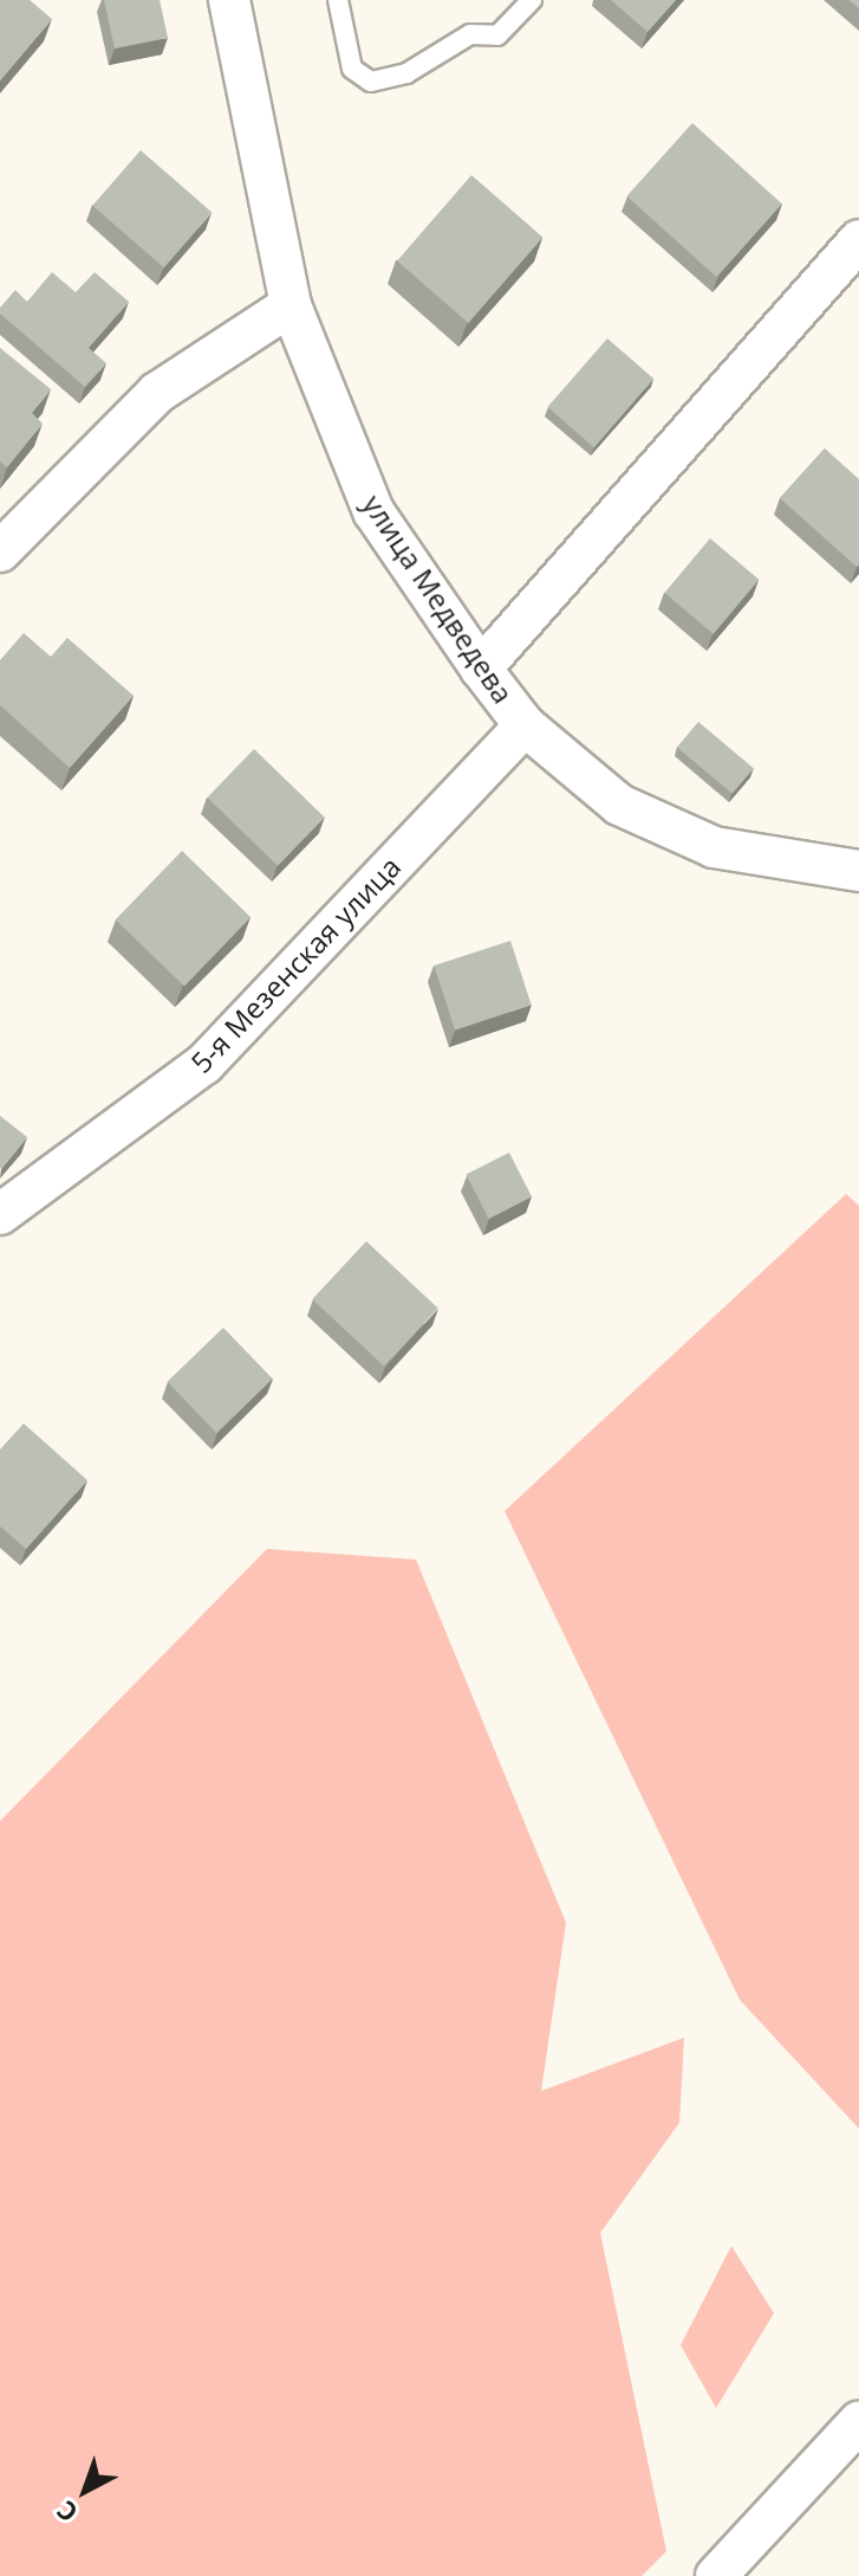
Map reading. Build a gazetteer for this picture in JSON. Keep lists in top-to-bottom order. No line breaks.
{"streets":{"street":["улица Медведева","5-я Мезенская улица"]},"crossings":[["улица Медведева","5-я Мезенская улица"]],"north":"bottom left"}
